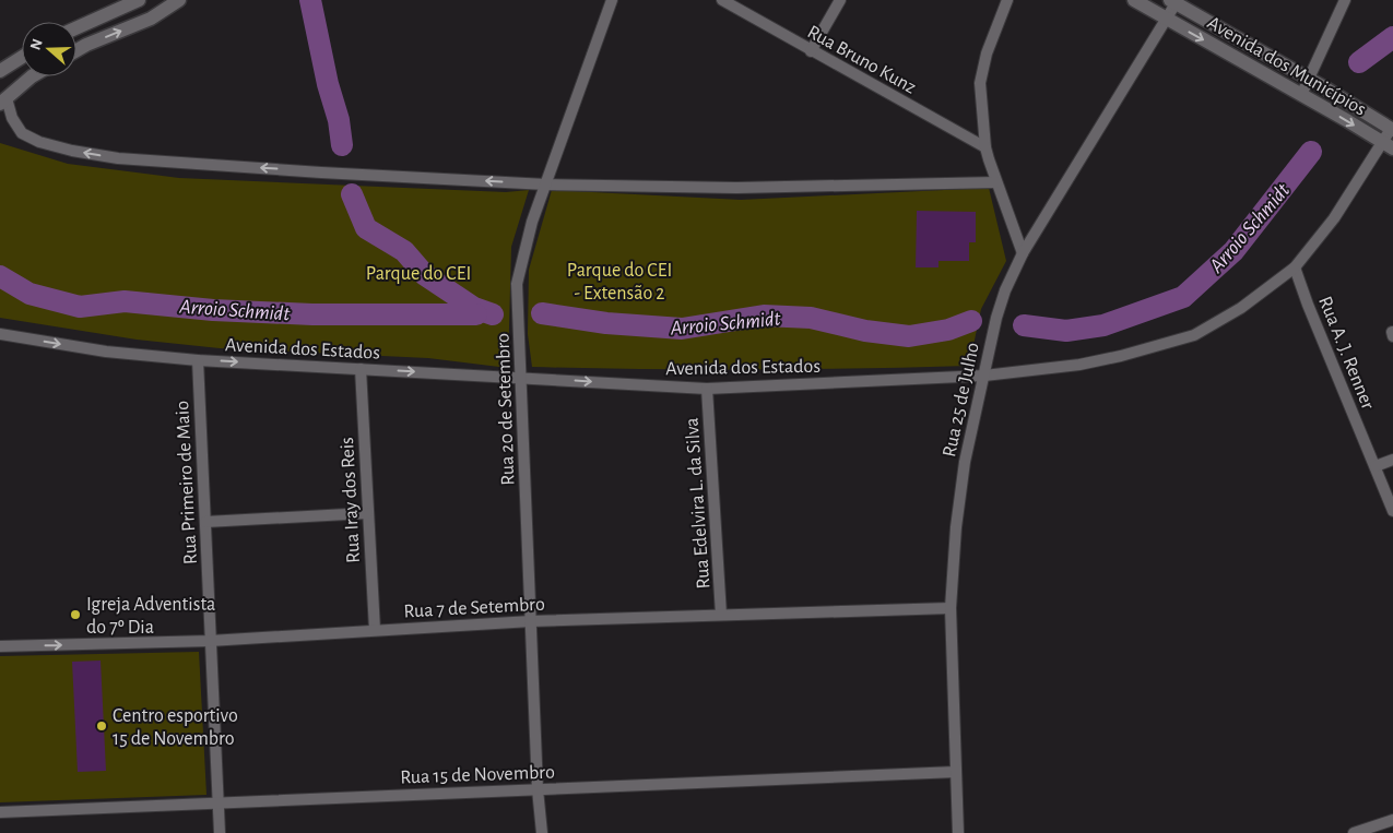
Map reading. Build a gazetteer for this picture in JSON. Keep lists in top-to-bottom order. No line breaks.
{"streets":{"main road":["Avenida dos Municípios"],"street":["Rua Bruno Kunz","Avenida dos Estados","Rua A. J. Renner","Rua 25 de Julho","Rua 20 de Setembro","Rua Primeiro de Maio","Rua Iray dos Reis","Rua Edelvira L. da Silva","Rua 7 de Setembro","Rua 15 de Novembro"]},"crossings":[["Avenida dos Municípios","Avenida dos Estados"],["Avenida dos Municípios","Rua 25 de Julho"],["Avenida dos Estados","Rua A. J. Renner"],["Avenida dos Estados","Rua 25 de Julho"],["Avenida dos Estados","Rua 20 de Setembro"],["Avenida dos Estados","Rua Primeiro de Maio"],["Avenida dos Estados","Rua Iray dos Reis"],["Avenida dos Estados","Rua Edelvira L. da Silva"],["Rua 25 de Julho","Rua 7 de Setembro"],["Rua 25 de Julho","Rua 15 de Novembro"],["Rua 20 de Setembro","Rua 7 de Setembro"],["Rua 20 de Setembro","Rua 15 de Novembro"],["Rua Primeiro de Maio","Rua 7 de Setembro"],["Rua Primeiro de Maio","Rua 15 de Novembro"],["Rua Iray dos Reis","Rua 7 de Setembro"],["Rua Edelvira L. da Silva","Rua 7 de Setembro"]],"one_way":["Avenida dos Estados"],"water":["Arroio Schmidt"],"parks":["Parque do CEI - Extensão 2","Parque do CEI"],"places":["Igreja Adventista do 7º Dia","Centro esportivo 15 de Novembro"],"north":"left"}
